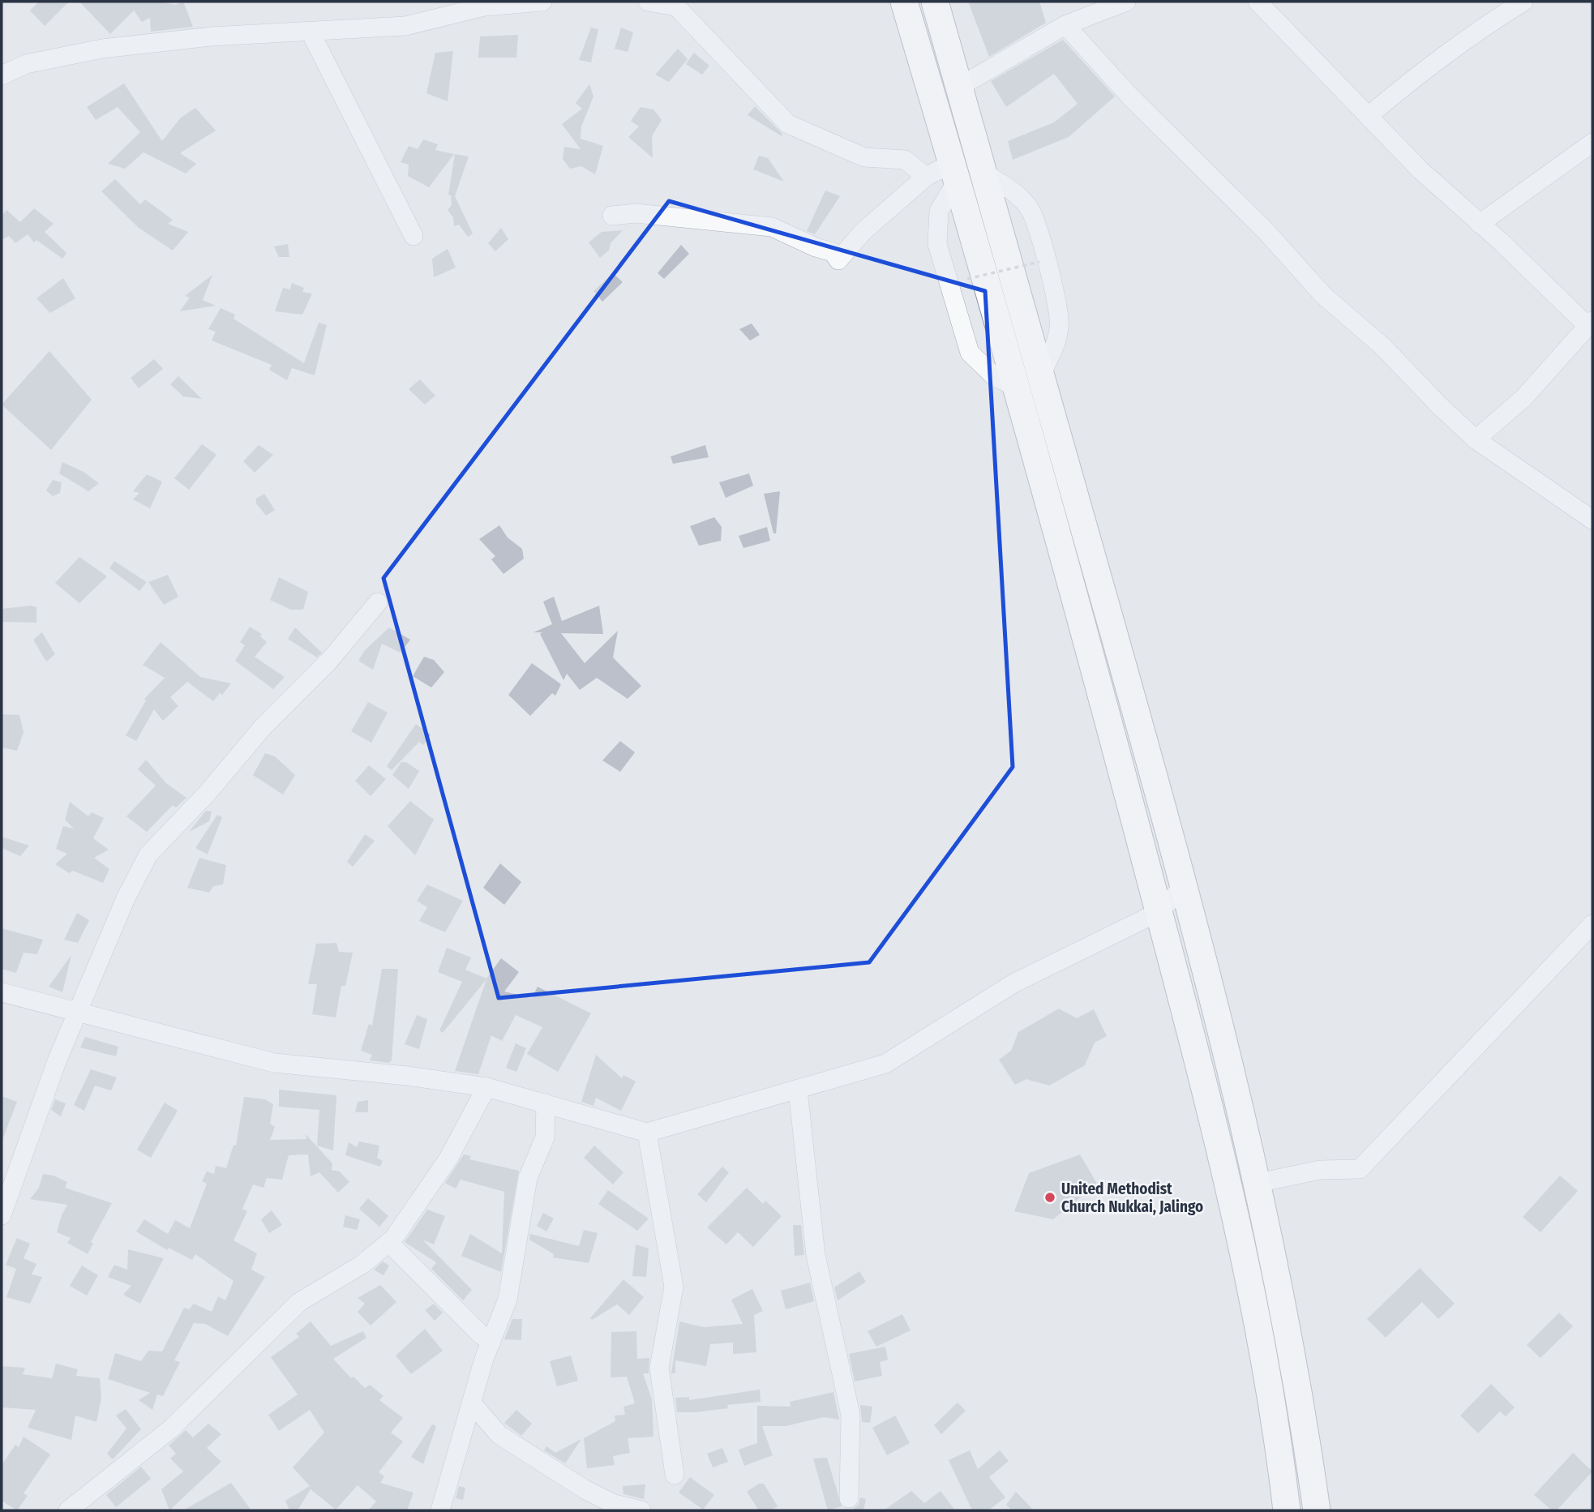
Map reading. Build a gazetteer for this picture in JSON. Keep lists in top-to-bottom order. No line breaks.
{"places":["United Methodist Church Nukkai, Jalingo"]}
